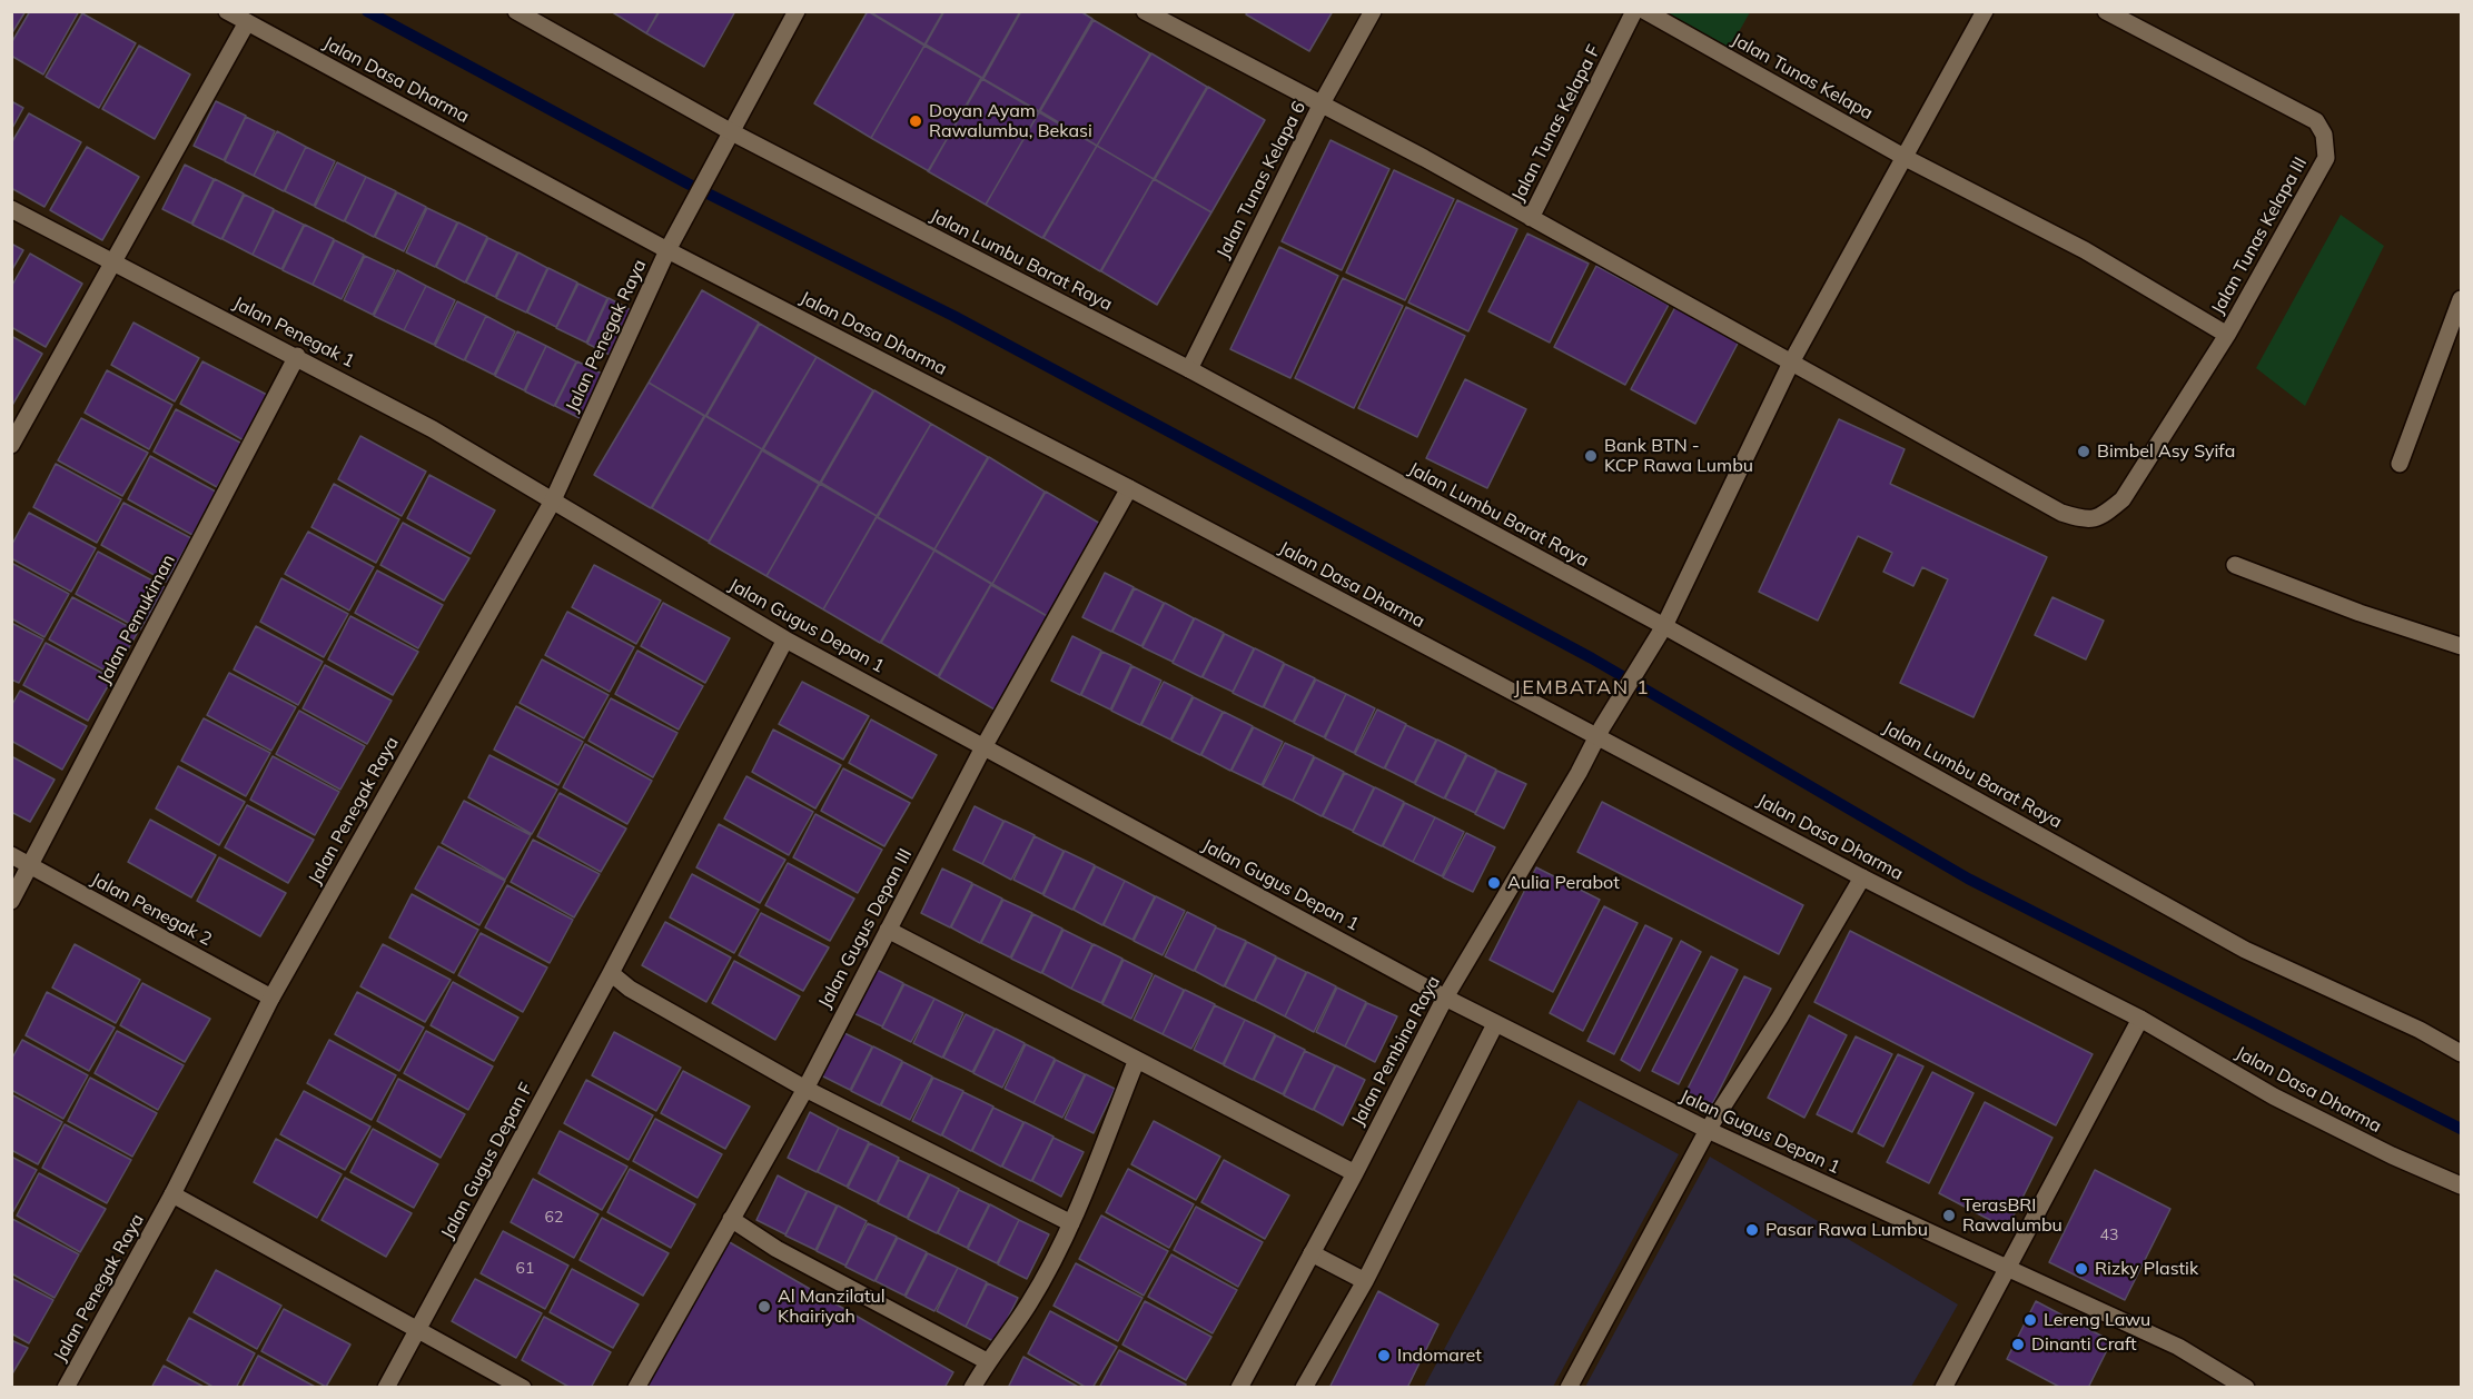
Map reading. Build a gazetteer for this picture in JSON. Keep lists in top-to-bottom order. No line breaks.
{"streets":{"street":["Jalan Tunas Kelapa","Jalan Dasa Dharma","Jalan Tunas Kelapa F","Jalan Tunas Kelapa 6","Jalan Tunas Kelapa III","Jalan Lumbu Barat Raya","Jalan Penegak 1","Jalan Penegak Raya","Jalan Pemukiman","Jalan Gugus Depan 1","Jalan Penegak 2","Jalan Gugus Depan III","Jalan Pembina Raya","Jalan Gugus Depan F"]},"crossings":[["Jalan Tunas Kelapa","Jalan Tunas Kelapa III"],["Jalan Tunas Kelapa","Jalan Pembina Raya"],["Jalan Dasa Dharma","Jalan Penegak Raya"],["Jalan Dasa Dharma","Jalan Gugus Depan III"],["Jalan Dasa Dharma","Jalan Pembina Raya"],["Jalan Tunas Kelapa 6","Jalan Lumbu Barat Raya"],["Jalan Tunas Kelapa III","Jalan Pembina Raya"],["Jalan Lumbu Barat Raya","Jalan Penegak Raya"],["Jalan Lumbu Barat Raya","Jalan Pembina Raya"],["Jalan Penegak 1","Jalan Penegak Raya"],["Jalan Penegak 1","Jalan Pemukiman"],["Jalan Penegak 1","Jalan Gugus Depan 1"],["Jalan Penegak Raya","Jalan Gugus Depan 1"],["Jalan Penegak Raya","Jalan Penegak 2"],["Jalan Pemukiman","Jalan Penegak 2"],["Jalan Gugus Depan 1","Jalan Gugus Depan III"],["Jalan Gugus Depan 1","Jalan Pembina Raya"],["Jalan Gugus Depan 1","Jalan Gugus Depan F"]],"districts":["JEMBATAN 1"],"places":["Doyan Ayam Rawalumbu, Bekasi","Bimbel Asy Syifa","Bank BTN - KCP Rawa Lumbu","Aulia Perabot","TerasBRI Rawalumbu","Pasar Rawa Lumbu","Rizky Plastik","Al Manzilatul Khairiyah","Lereng Lawu","Dinanti Craft","Indomaret"],"house_numbers":["62","43","61"]}
